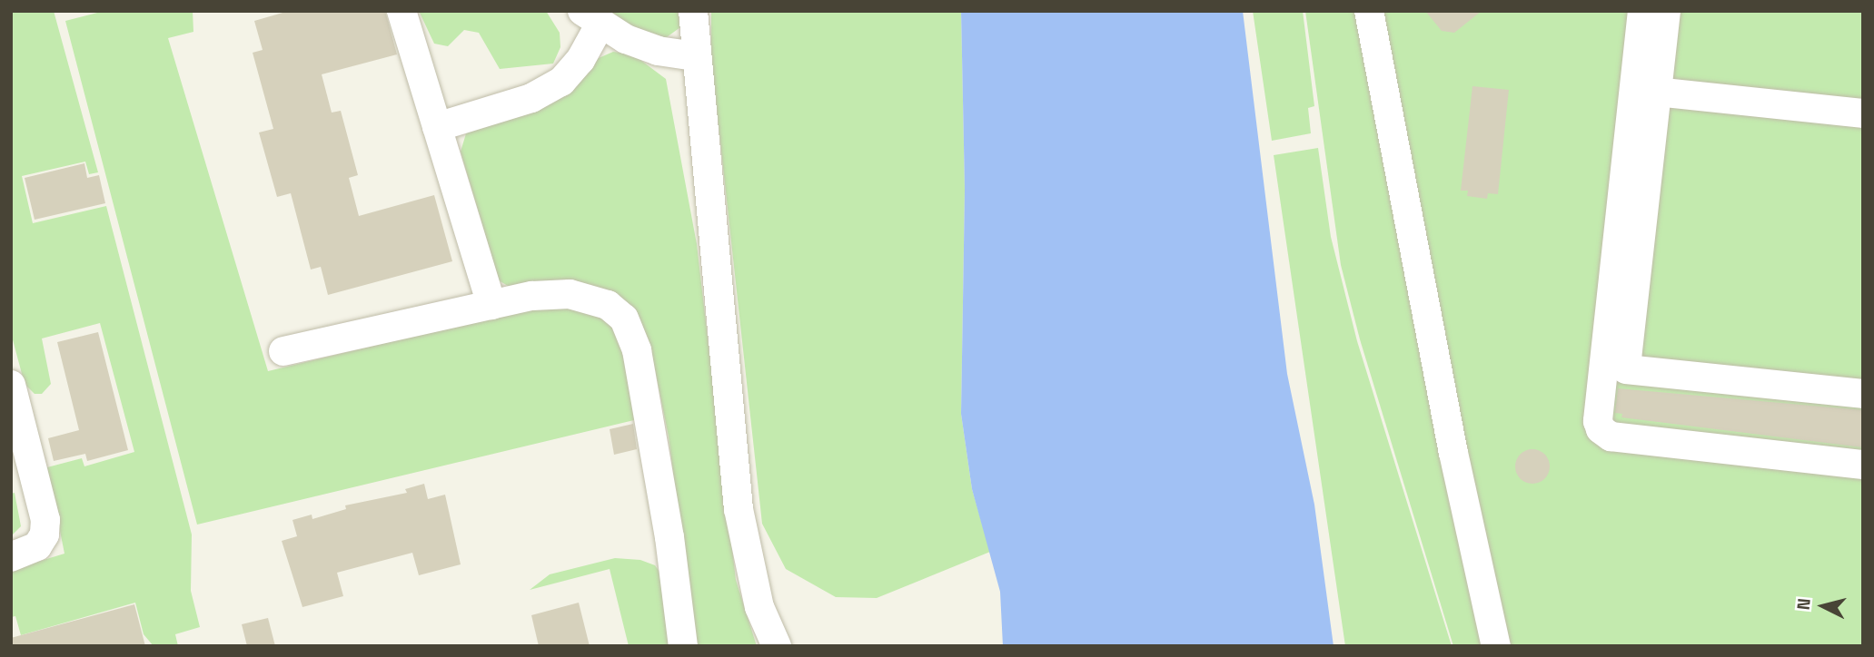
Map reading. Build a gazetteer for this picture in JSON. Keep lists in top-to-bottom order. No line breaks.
{"north":"left"}
